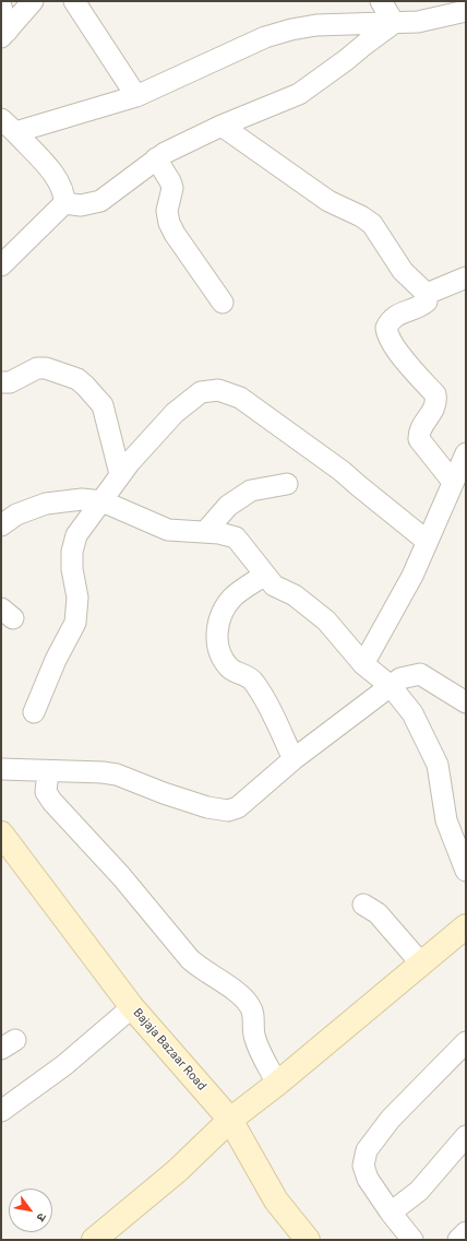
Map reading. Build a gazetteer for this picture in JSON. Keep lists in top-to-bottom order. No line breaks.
{"streets":{"street":["Bajaja Bazaar Road"]},"north":"bottom right"}
